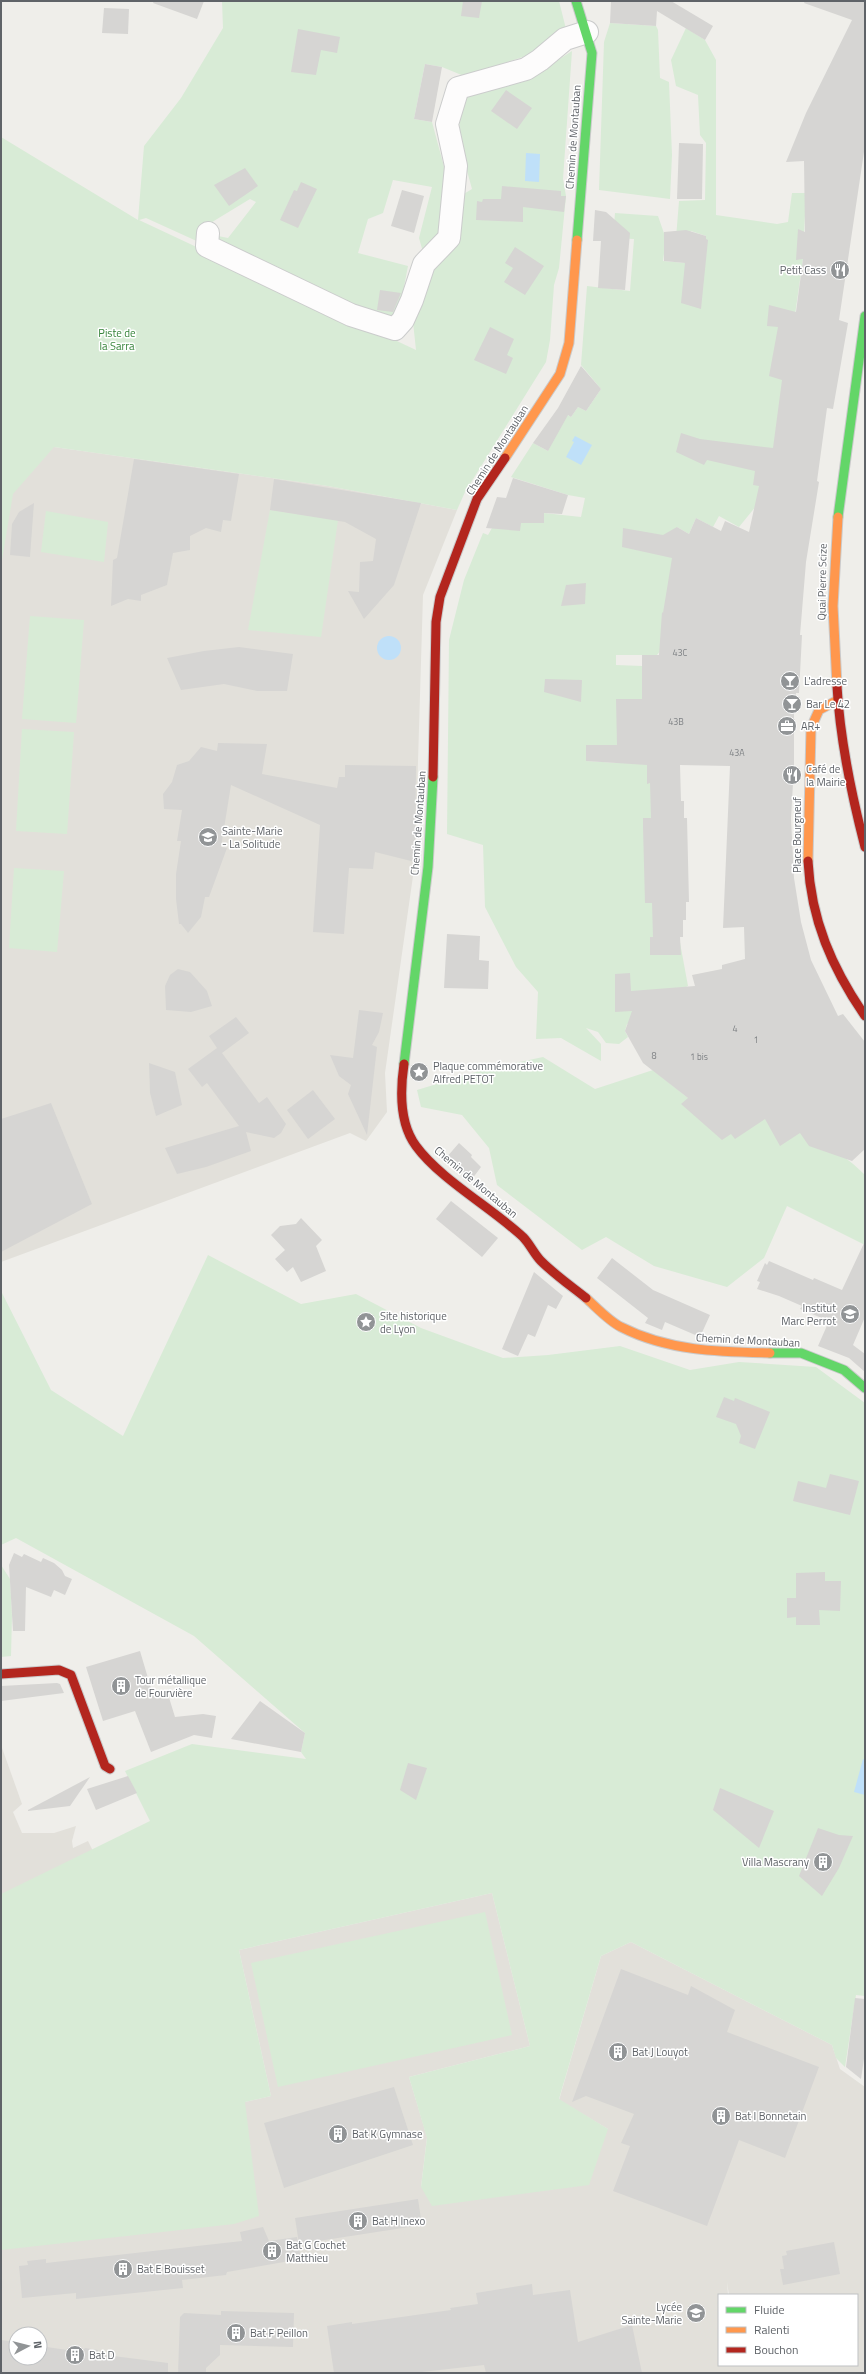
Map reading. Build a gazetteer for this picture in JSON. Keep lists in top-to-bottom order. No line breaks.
{"streets":{"street":["Chemin de Montauban","Quai Pierre Scize","Place Bourgneuf"]},"crossings":[["Quai Pierre Scize","Place Bourgneuf"]],"parks":["Piste de la Sarra"],"places":{"restaurant":["Petit Cass","Café de la Mairie"],"bar":["L'adresse","Bar Le 42"],"office":["AR+"],"school or university":["Sainte-Marie - La Solitude","Institut Marc Perrot","Lycée Sainte-Marie"],"place":["Plaque commémorative Alfred PETOT","Site historique de Lyon"],"building":["Tour métallique de Fourvière","Villa Mascrany","Bat J Louyot","Bat I Bonnetain","Bat K Gymnase","Bat H Inexo","Bat G Cochet Matthieu","Bat E Bouisset","Bat F Peillon","Bat D"]},"house_numbers":["43C","43B","43A","4","1","8","1 bis"],"legend":["Fluide","Ralenti","Bouchon"],"north":"right"}
